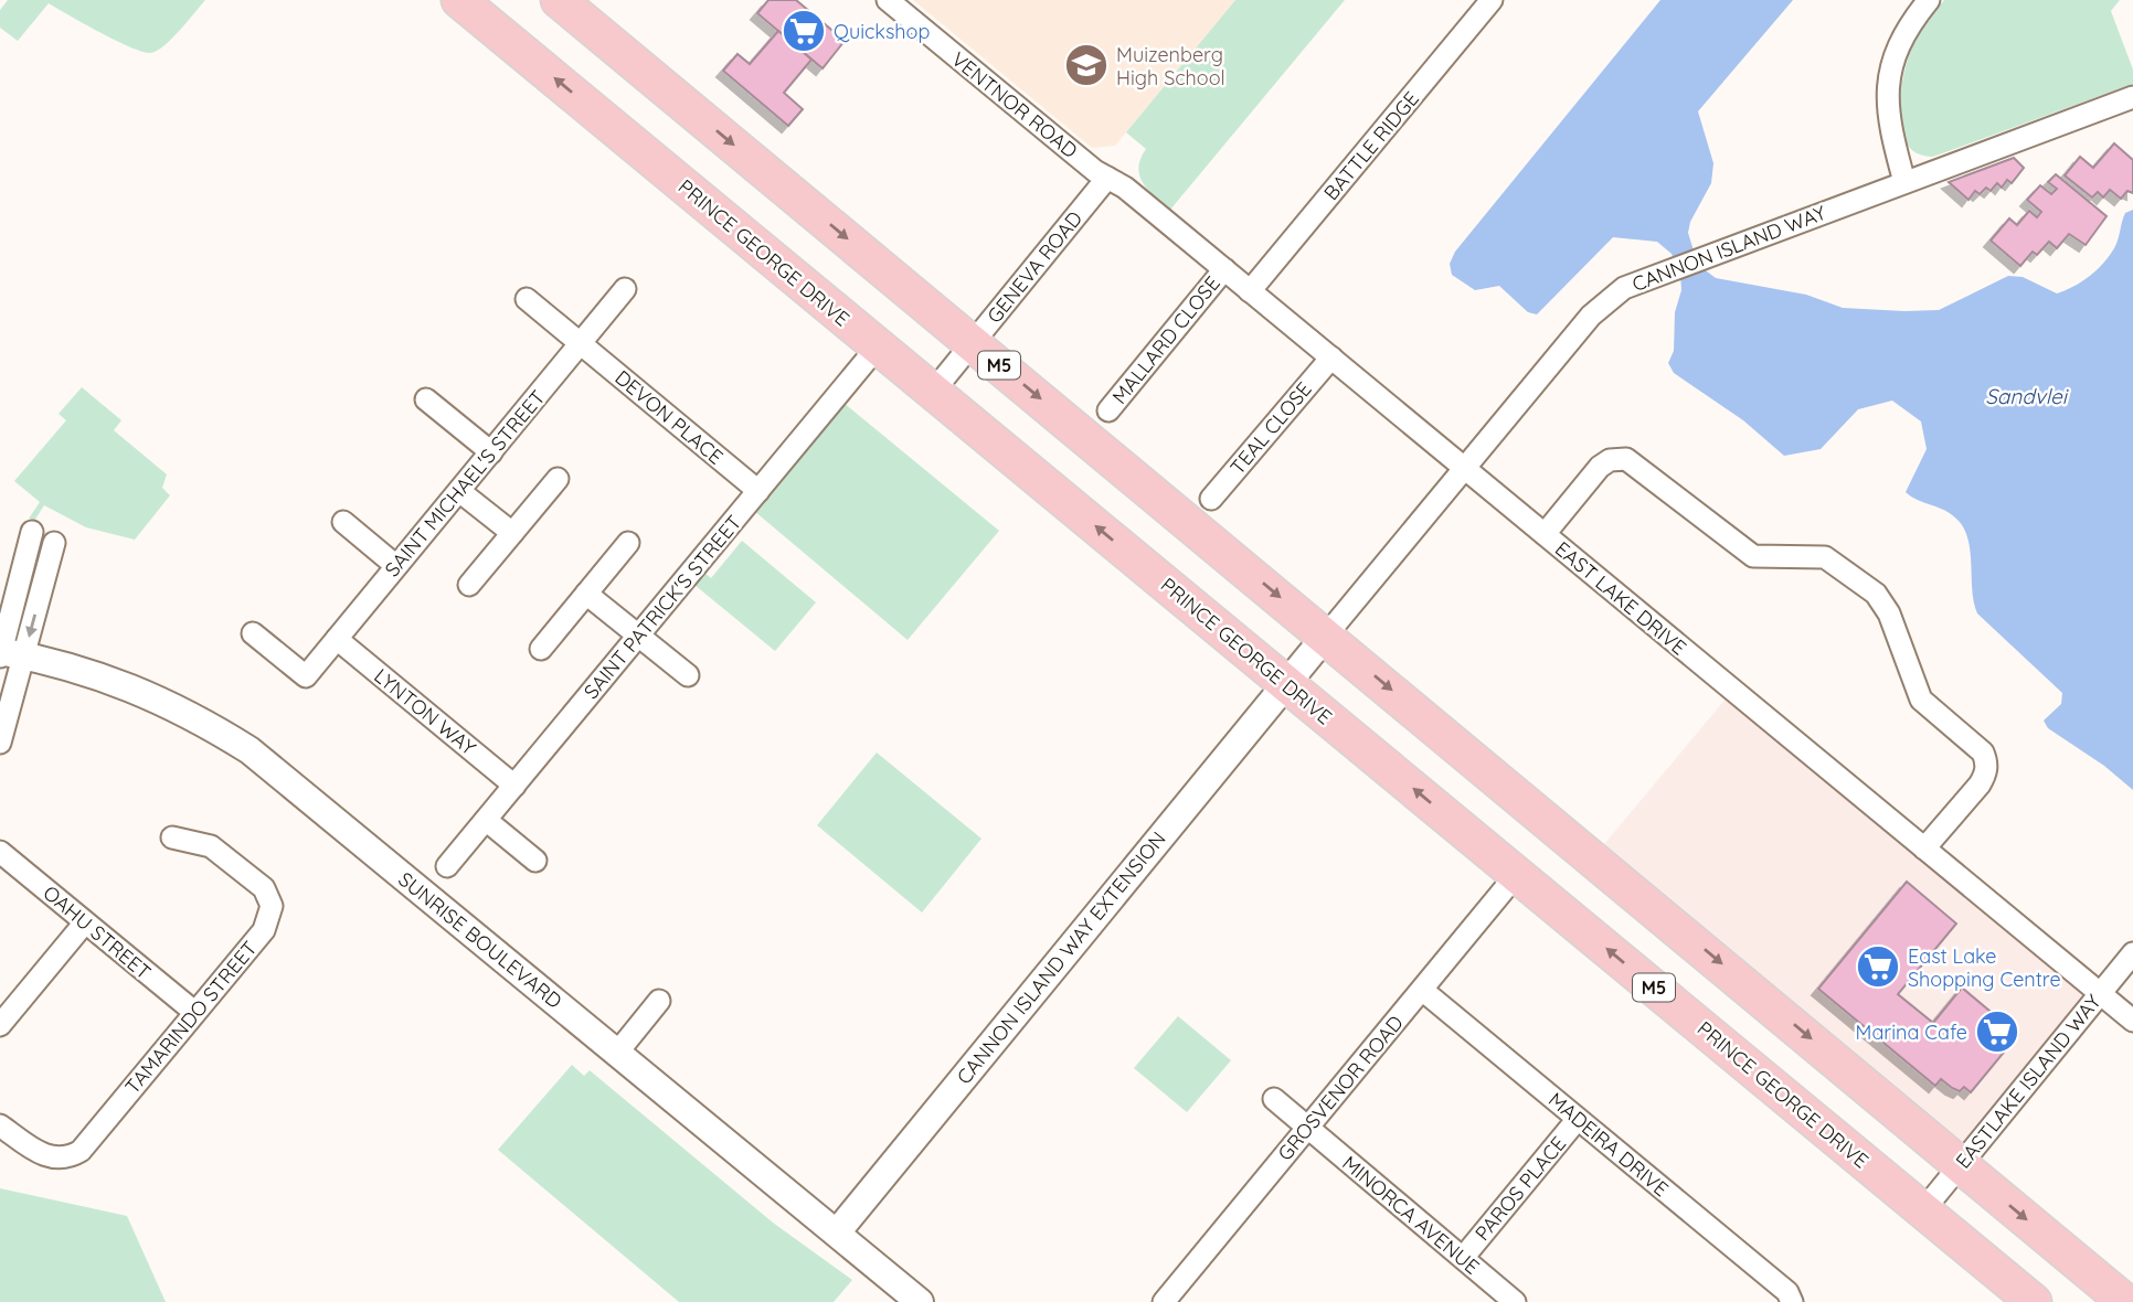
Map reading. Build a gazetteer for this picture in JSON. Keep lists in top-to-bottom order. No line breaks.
{"streets":{"main road":["PRINCE GEORGE DRIVE","M5"],"street":["VENTNOR ROAD","BATTLE RIDGE","CANNON ISLAND WAY","GENEVA ROAD","MALLARD CLOSE","DEVON PLACE","TEAL CLOSE","SAINT MICHAEL'S STREET","EAST LAKE DRIVE","SAINT PATRICK'S STREET","LYNTON WAY","OAHU STREET","SUNRISE BOULEVARD","CANNON ISLAND WAY EXTENSION","TAMARINDO STREET","EASTLAKE ISLAND WAY","GROSVENOR ROAD","MADEIRA DRIVE","PAROS PLACE","MINORCA AVENUE"]},"crossings":[["VENTNOR ROAD","GENEVA ROAD"],["VENTNOR ROAD","EAST LAKE DRIVE"],["BATTLE RIDGE","EAST LAKE DRIVE"],["CANNON ISLAND WAY","M5"],["CANNON ISLAND WAY","EAST LAKE DRIVE"],["CANNON ISLAND WAY","CANNON ISLAND WAY EXTENSION"],["PRINCE GEORGE DRIVE","GENEVA ROAD"],["PRINCE GEORGE DRIVE","SAINT PATRICK'S STREET"],["PRINCE GEORGE DRIVE","CANNON ISLAND WAY EXTENSION"],["PRINCE GEORGE DRIVE","EASTLAKE ISLAND WAY"],["PRINCE GEORGE DRIVE","GROSVENOR ROAD"],["GENEVA ROAD","M5"],["GENEVA ROAD","EAST LAKE DRIVE"],["MALLARD CLOSE","EAST LAKE DRIVE"],["M5","CANNON ISLAND WAY EXTENSION"],["M5","EASTLAKE ISLAND WAY"],["DEVON PLACE","SAINT MICHAEL'S STREET"],["DEVON PLACE","SAINT PATRICK'S STREET"],["TEAL CLOSE","EAST LAKE DRIVE"],["SAINT MICHAEL'S STREET","LYNTON WAY"],["EAST LAKE DRIVE","EASTLAKE ISLAND WAY"],["SAINT PATRICK'S STREET","LYNTON WAY"],["OAHU STREET","TAMARINDO STREET"],["SUNRISE BOULEVARD","CANNON ISLAND WAY EXTENSION"],["GROSVENOR ROAD","MADEIRA DRIVE"],["GROSVENOR ROAD","MINORCA AVENUE"],["MADEIRA DRIVE","PAROS PLACE"],["PAROS PLACE","MINORCA AVENUE"]],"water":["Sandvlei"],"places":{"supermarket":["Quickshop","East Lake Shopping Centre","Marina Cafe"],"school or university":["Muizenberg High School"]}}
